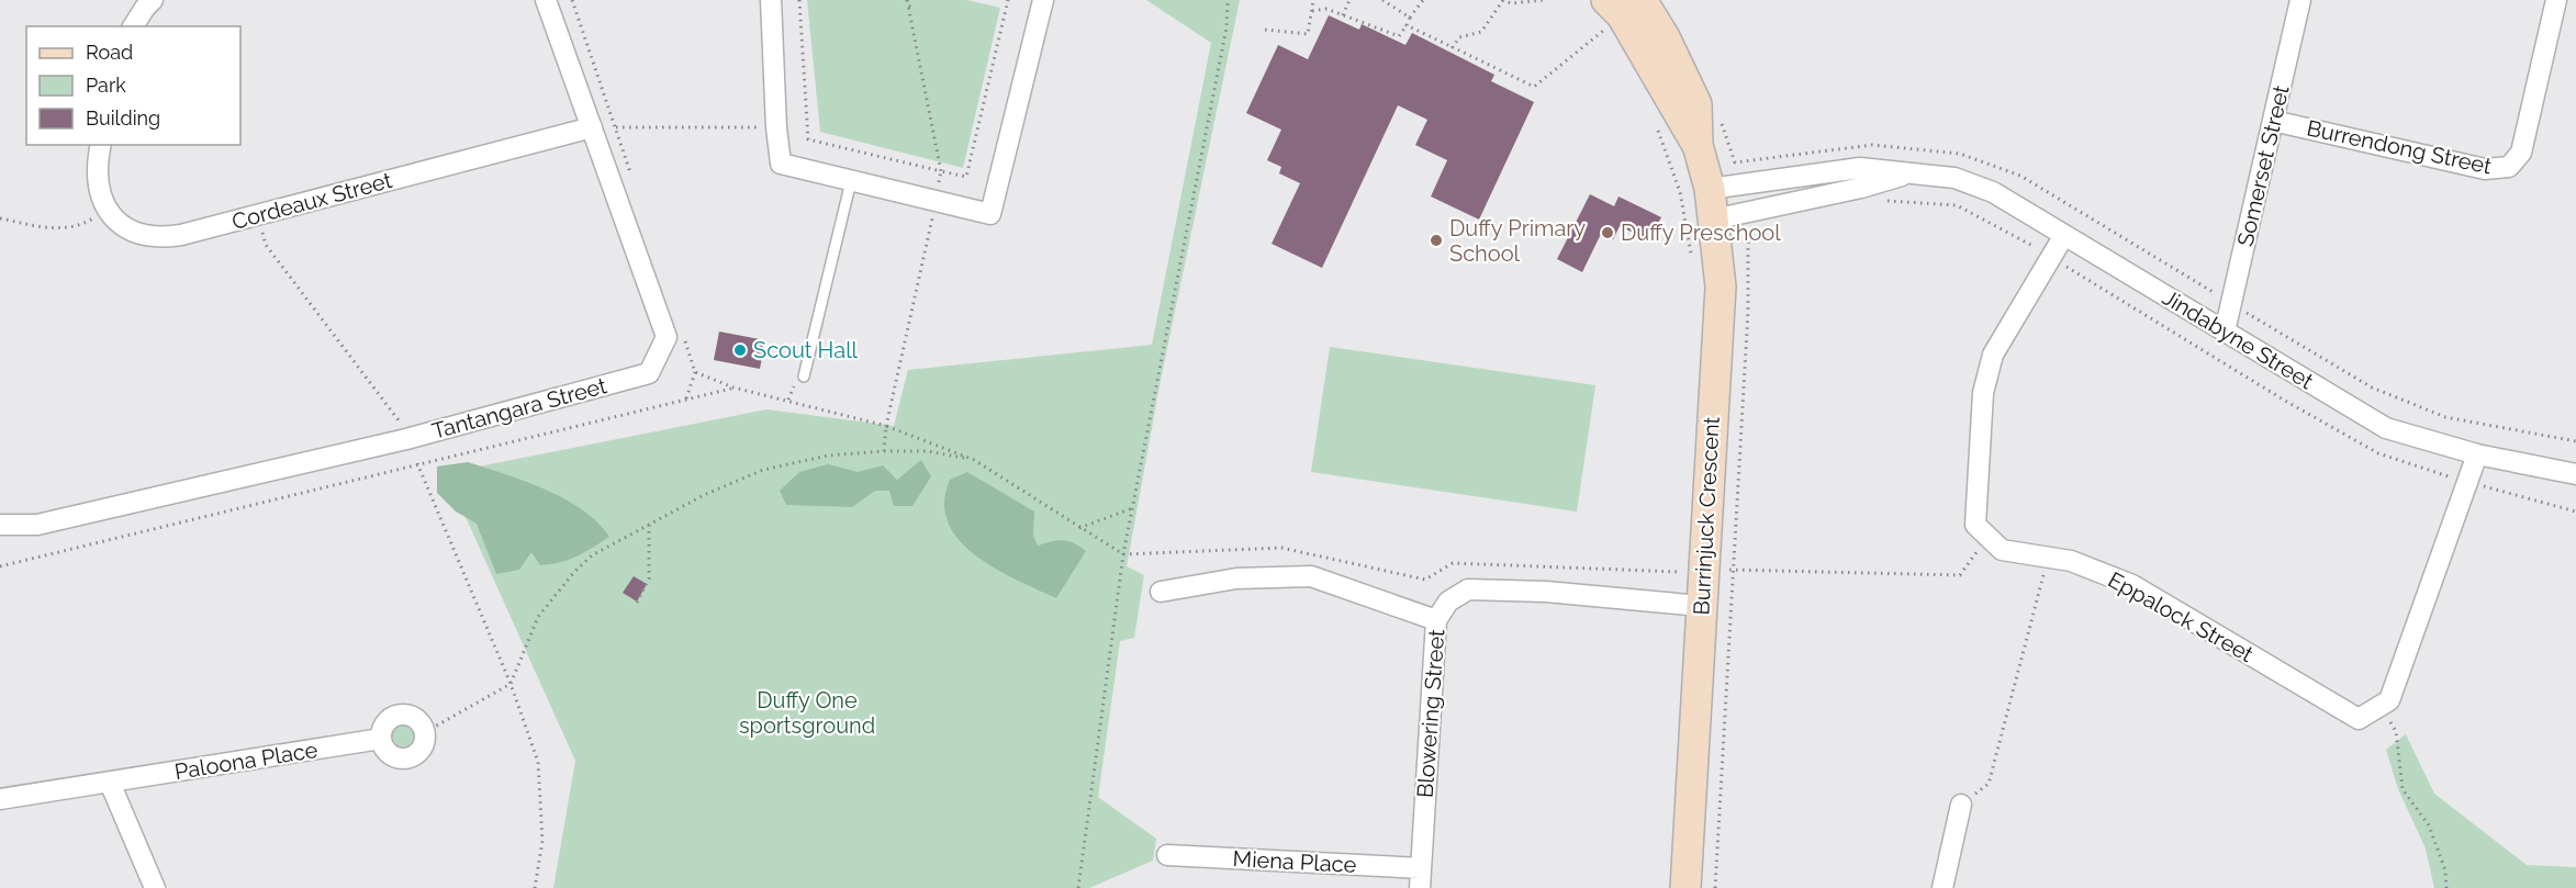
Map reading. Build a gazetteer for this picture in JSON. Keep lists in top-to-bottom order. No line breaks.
{"streets":{"street":["Burrendong Street","Somerset Street","Cordeaux Street","Jindabyne Street","Tantangara Street","Burrinjuck Crescent","Eppalock Street","Blowering Street","Paloona Place","Miena Place"]},"crossings":[["Burrendong Street","Somerset Street"],["Somerset Street","Jindabyne Street"],["Cordeaux Street","Tantangara Street"],["Jindabyne Street","Burrinjuck Crescent"],["Burrinjuck Crescent","Blowering Street"],["Blowering Street","Miena Place"]],"parks":["Duffy One sportsground"],"places":["Duffy Preschool","Duffy Primary School","Scout Hall"],"legend":["Road","Park","Building"]}
